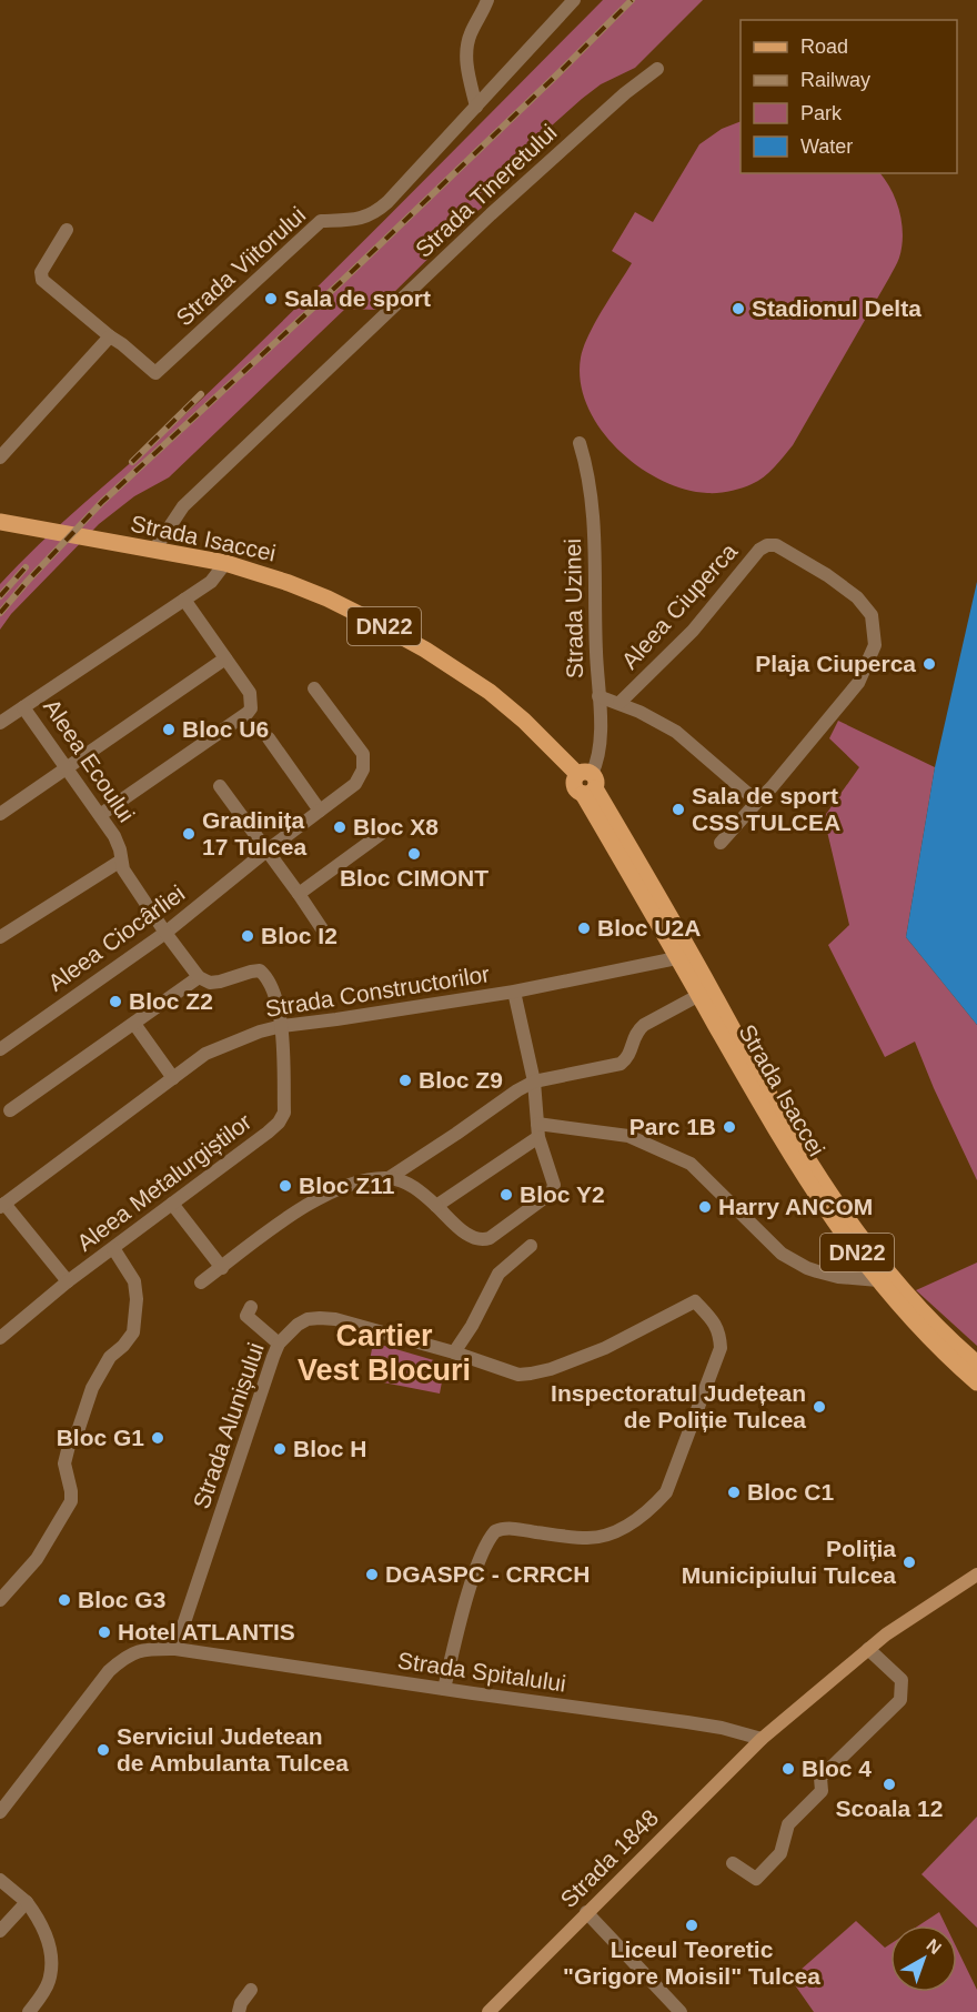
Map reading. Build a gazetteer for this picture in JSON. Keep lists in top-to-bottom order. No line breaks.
{"streets":{"main road":["Strada Isaccei","DN22","Strada 1848"],"street":["Strada Tineretului","Strada Viitorului","Aleea Ciuperca","Strada Uzinei","Aleea Ecoului","Aleea Ciocârliei","Strada Constructorilor","Aleea Metalurgiștilor","Strada Alunișului","Strada Spitalului"]},"crossings":[["Strada Tineretului","Strada Isaccei"],["Strada Isaccei","Strada Uzinei"],["Strada Isaccei","Aleea Ecoului"],["Strada Isaccei","Strada Constructorilor"],["Aleea Ciuperca","Strada Uzinei"],["Aleea Ecoului","Aleea Ciocârliei"],["Strada Constructorilor","Aleea Metalurgiștilor"],["Strada Alunișului","Strada Spitalului"],["Strada Spitalului","Strada 1848"]],"districts":["Cartier Vest Blocuri"],"places":["Sala de sport","Stadionul Delta","Plaja Ciuperca","Bloc U6","Sala de sport CSS TULCEA","Bloc X8","Gradinița 17 Tulcea","Bloc CIMONT","Bloc U2A","Bloc I2","Bloc Z2","Bloc Z9","Parc 1B","Bloc Z11","Bloc Y2","Harry ANCOM","Inspectoratul Județean de Poliție Tulcea","Bloc G1","Bloc H","Bloc C1","Poliția Municipiului Tulcea","DGASPC - CRRCH","Bloc G3","Hotel ATLANTIS","Serviciul Judetean de Ambulanta Tulcea","Bloc 4","Scoala 12","Liceul Teoretic \"Grigore Moisil\" Tulcea"],"legend":["Road","Railway","Park","Water"],"north":"top right"}
